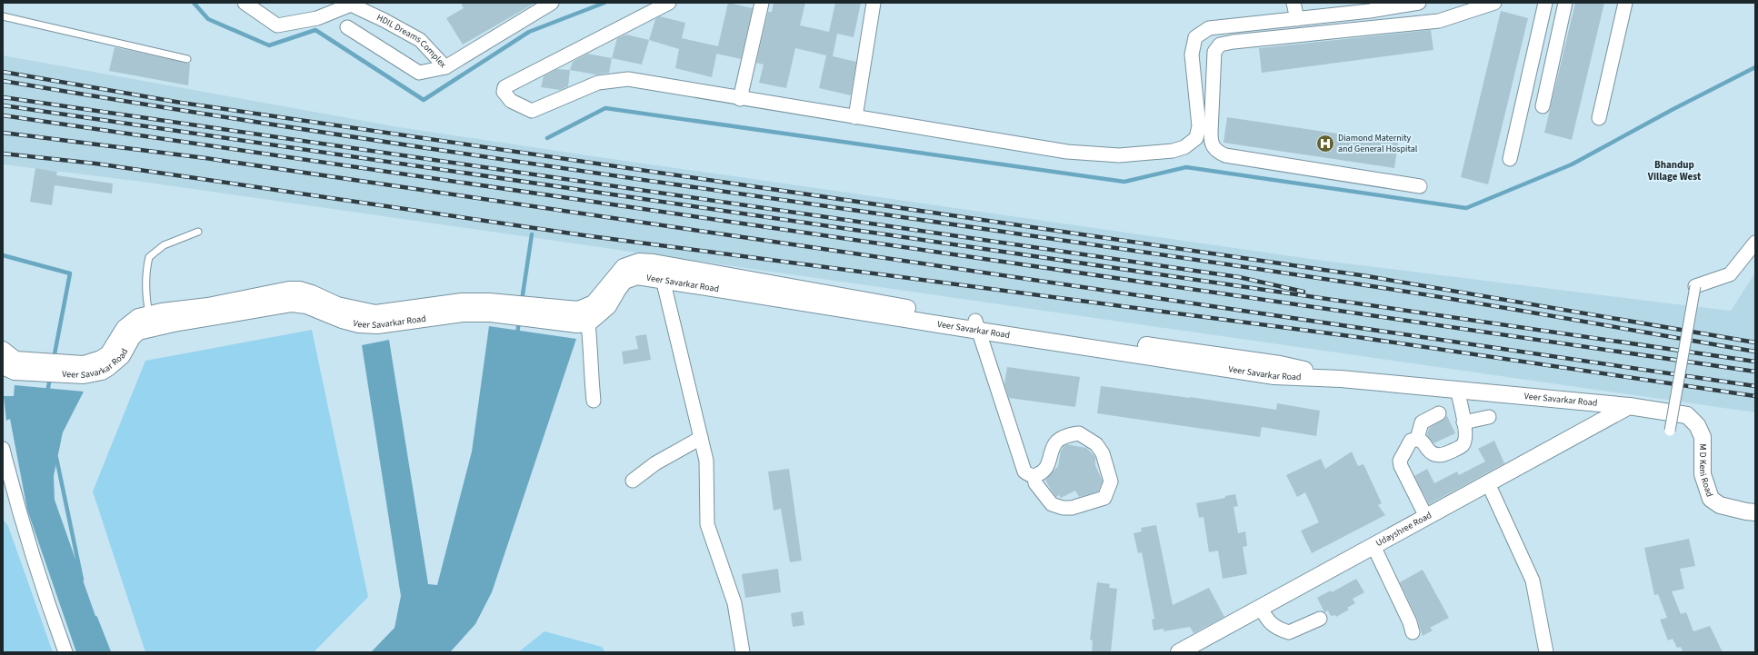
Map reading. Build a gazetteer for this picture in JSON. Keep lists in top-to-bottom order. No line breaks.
{"streets":{"street":["HDIL Dreams Complex","Veer Savarkar Road","M D Keni Road","Udayshree Road"]},"crossings":[["Veer Savarkar Road","M D Keni Road"],["Veer Savarkar Road","Udayshree Road"],["M D Keni Road","Udayshree Road"]],"districts":["Bhandup Village West"],"places":{"hospital":["Diamond Maternity and General Hospital"]}}
